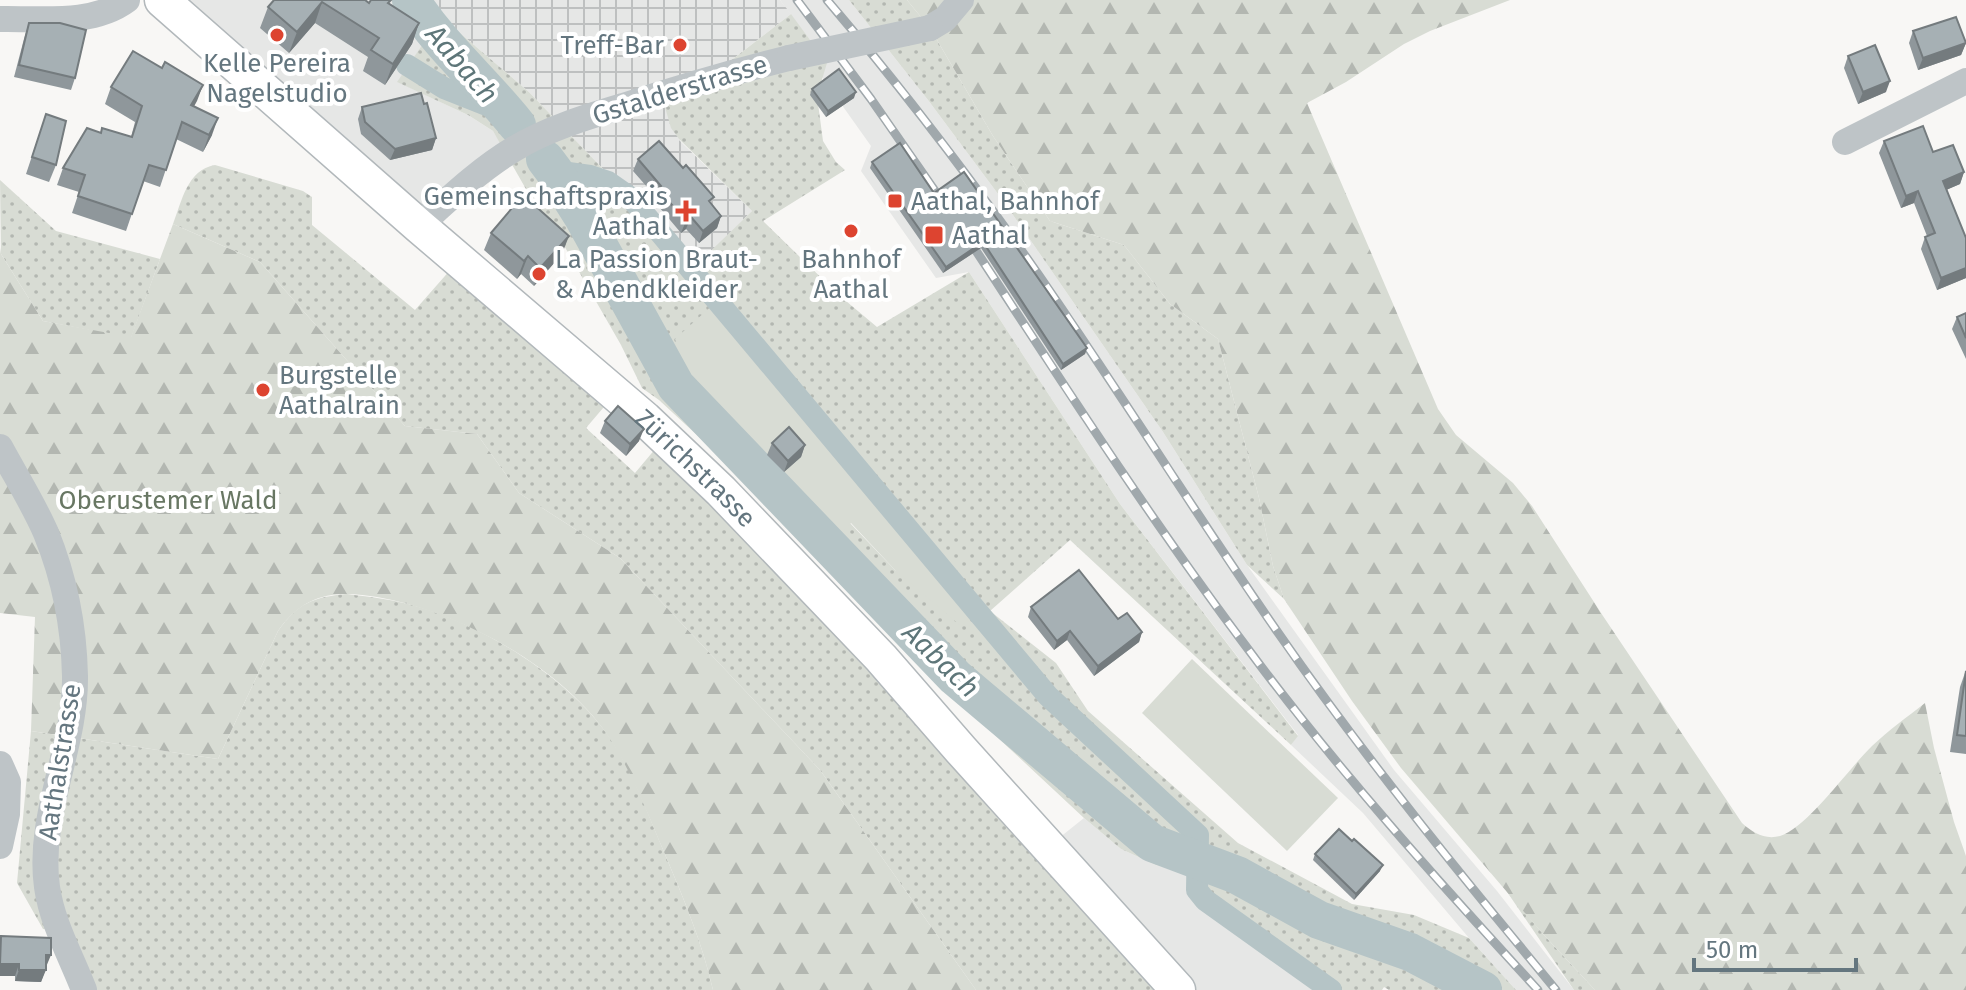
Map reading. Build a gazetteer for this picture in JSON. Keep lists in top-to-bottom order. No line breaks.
{"streets":{"main road":["Zürichstrasse"],"street":["Gstalderstrasse","Aathalstrasse"]},"crossings":[["Gstalderstrasse","Zürichstrasse"]],"water":["Aabach"],"parks":["Oberustemer Wald"],"places":{"other":["Kelle Pereira Nagelstudio","Treff-Bar","Bahnhof Aathal","La Passion Braut- & Abendkleider","Burgstelle Aathalrain"],"transit":["Aathal, Bahnhof","Aathal"],"health":["Gemeinschaftspraxis Aathal"]},"scale_bar":"50 m"}
